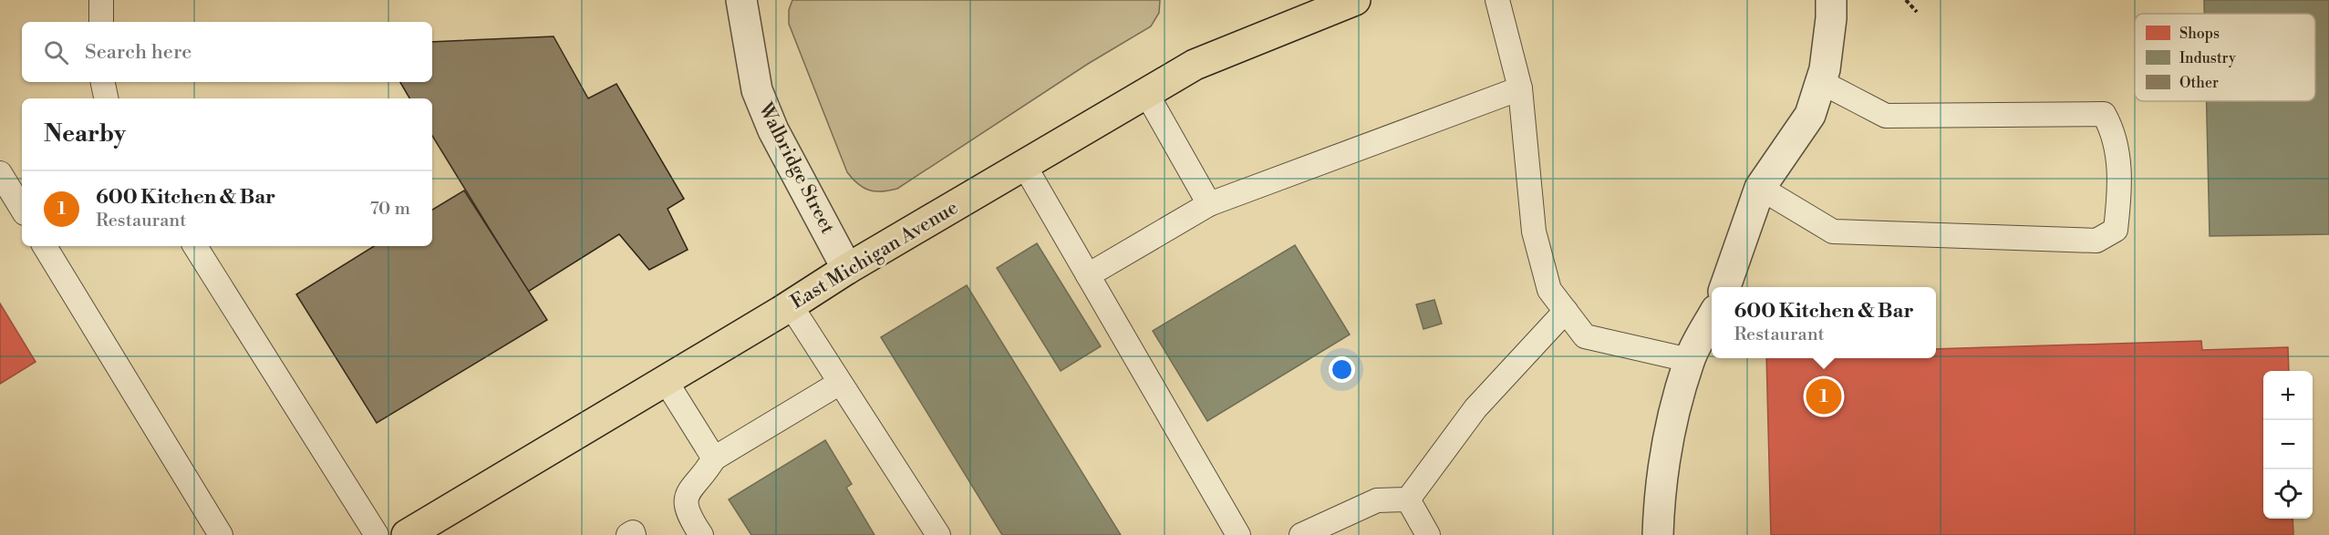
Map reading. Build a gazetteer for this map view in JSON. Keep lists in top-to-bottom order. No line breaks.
{"streets":{"main road":["East Michigan Avenue"],"street":["Walbridge Street"]},"crossings":[["Walbridge Street","East Michigan Avenue"]],"legend":["Shops","Industry","Other"],"page":{"search":"Search here","heading":"Nearby","list":[{"mark":"1","name":"600 Kitchen & Bar","note":"Restaurant","value":"70 m"}],"popup":["600 Kitchen & Bar","Restaurant"],"map_buttons":["+","−"],"pins":"1"}}
